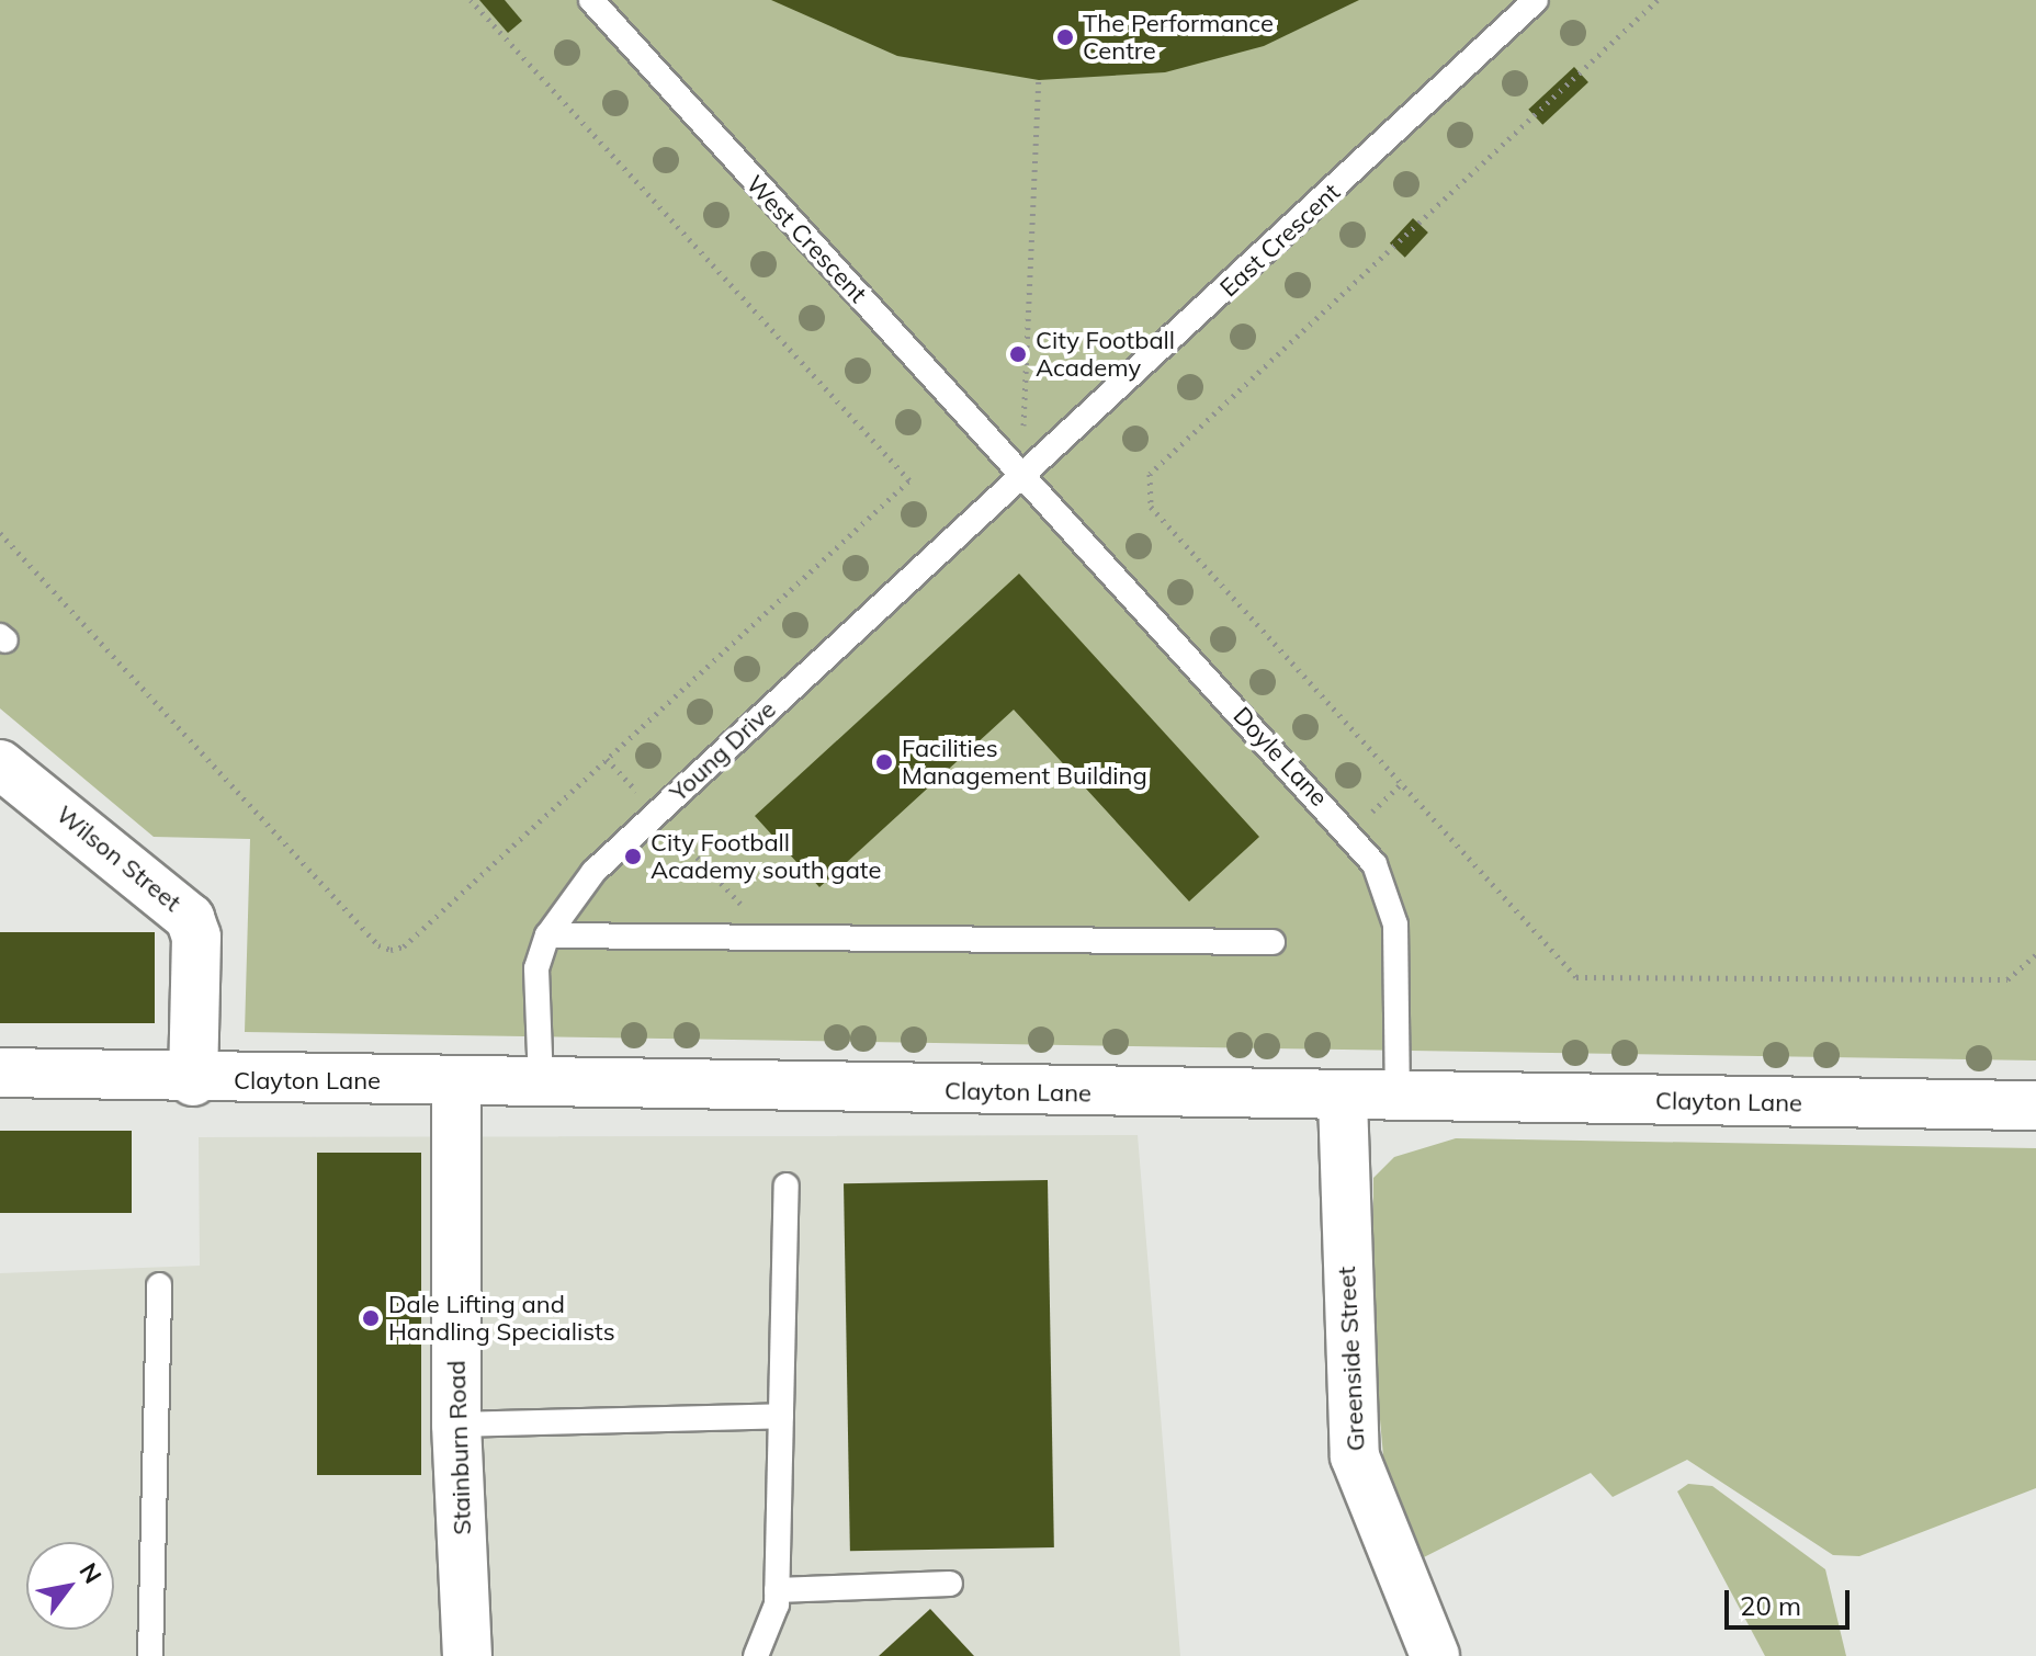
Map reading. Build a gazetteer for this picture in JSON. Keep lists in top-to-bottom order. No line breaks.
{"streets":{"street":["Wilson Street","Clayton Lane","Greenside Street","Stainburn Road"],"lane":["West Crescent","East Crescent","Young Drive","Doyle Lane"]},"crossings":[["West Crescent","East Crescent"],["West Crescent","Young Drive"],["West Crescent","Doyle Lane"],["East Crescent","Young Drive"],["East Crescent","Doyle Lane"],["Young Drive","Doyle Lane"],["Young Drive","Clayton Lane"],["Doyle Lane","Clayton Lane"],["Wilson Street","Clayton Lane"],["Clayton Lane","Greenside Street"],["Clayton Lane","Stainburn Road"]],"places":["The Performance Centre","City Football Academy","Facilities Management Building","City Football Academy south gate","Dale Lifting and Handling Specialists"],"scale_bar":"20 m","north":"top right"}
